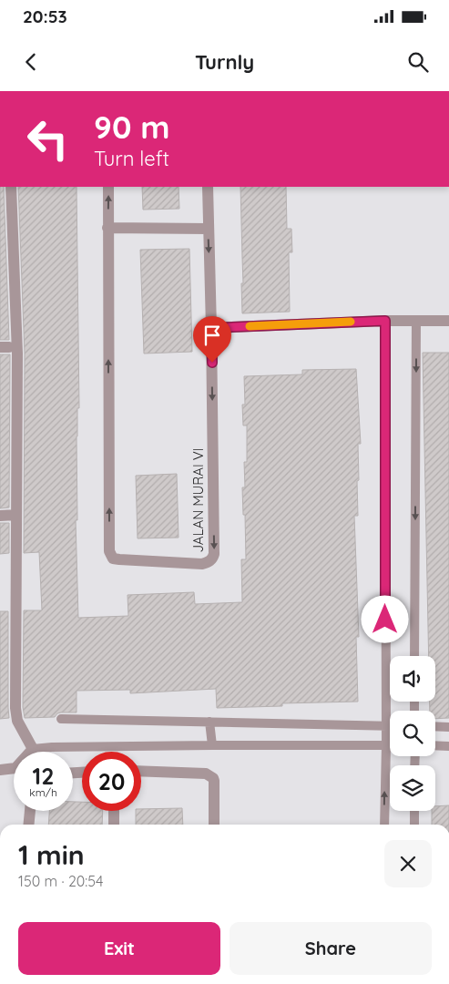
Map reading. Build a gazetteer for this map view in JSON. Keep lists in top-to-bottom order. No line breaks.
{"streets":{"street":["JALAN MURAI VI"]},"page":{"status":"20:53","header":"Turnly","turn":["90 m","Turn left"],"speed":"12 km/h","limit":"20","heading":["1 min","150 m · 20:54"],"buttons":["Exit","Share"]}}
